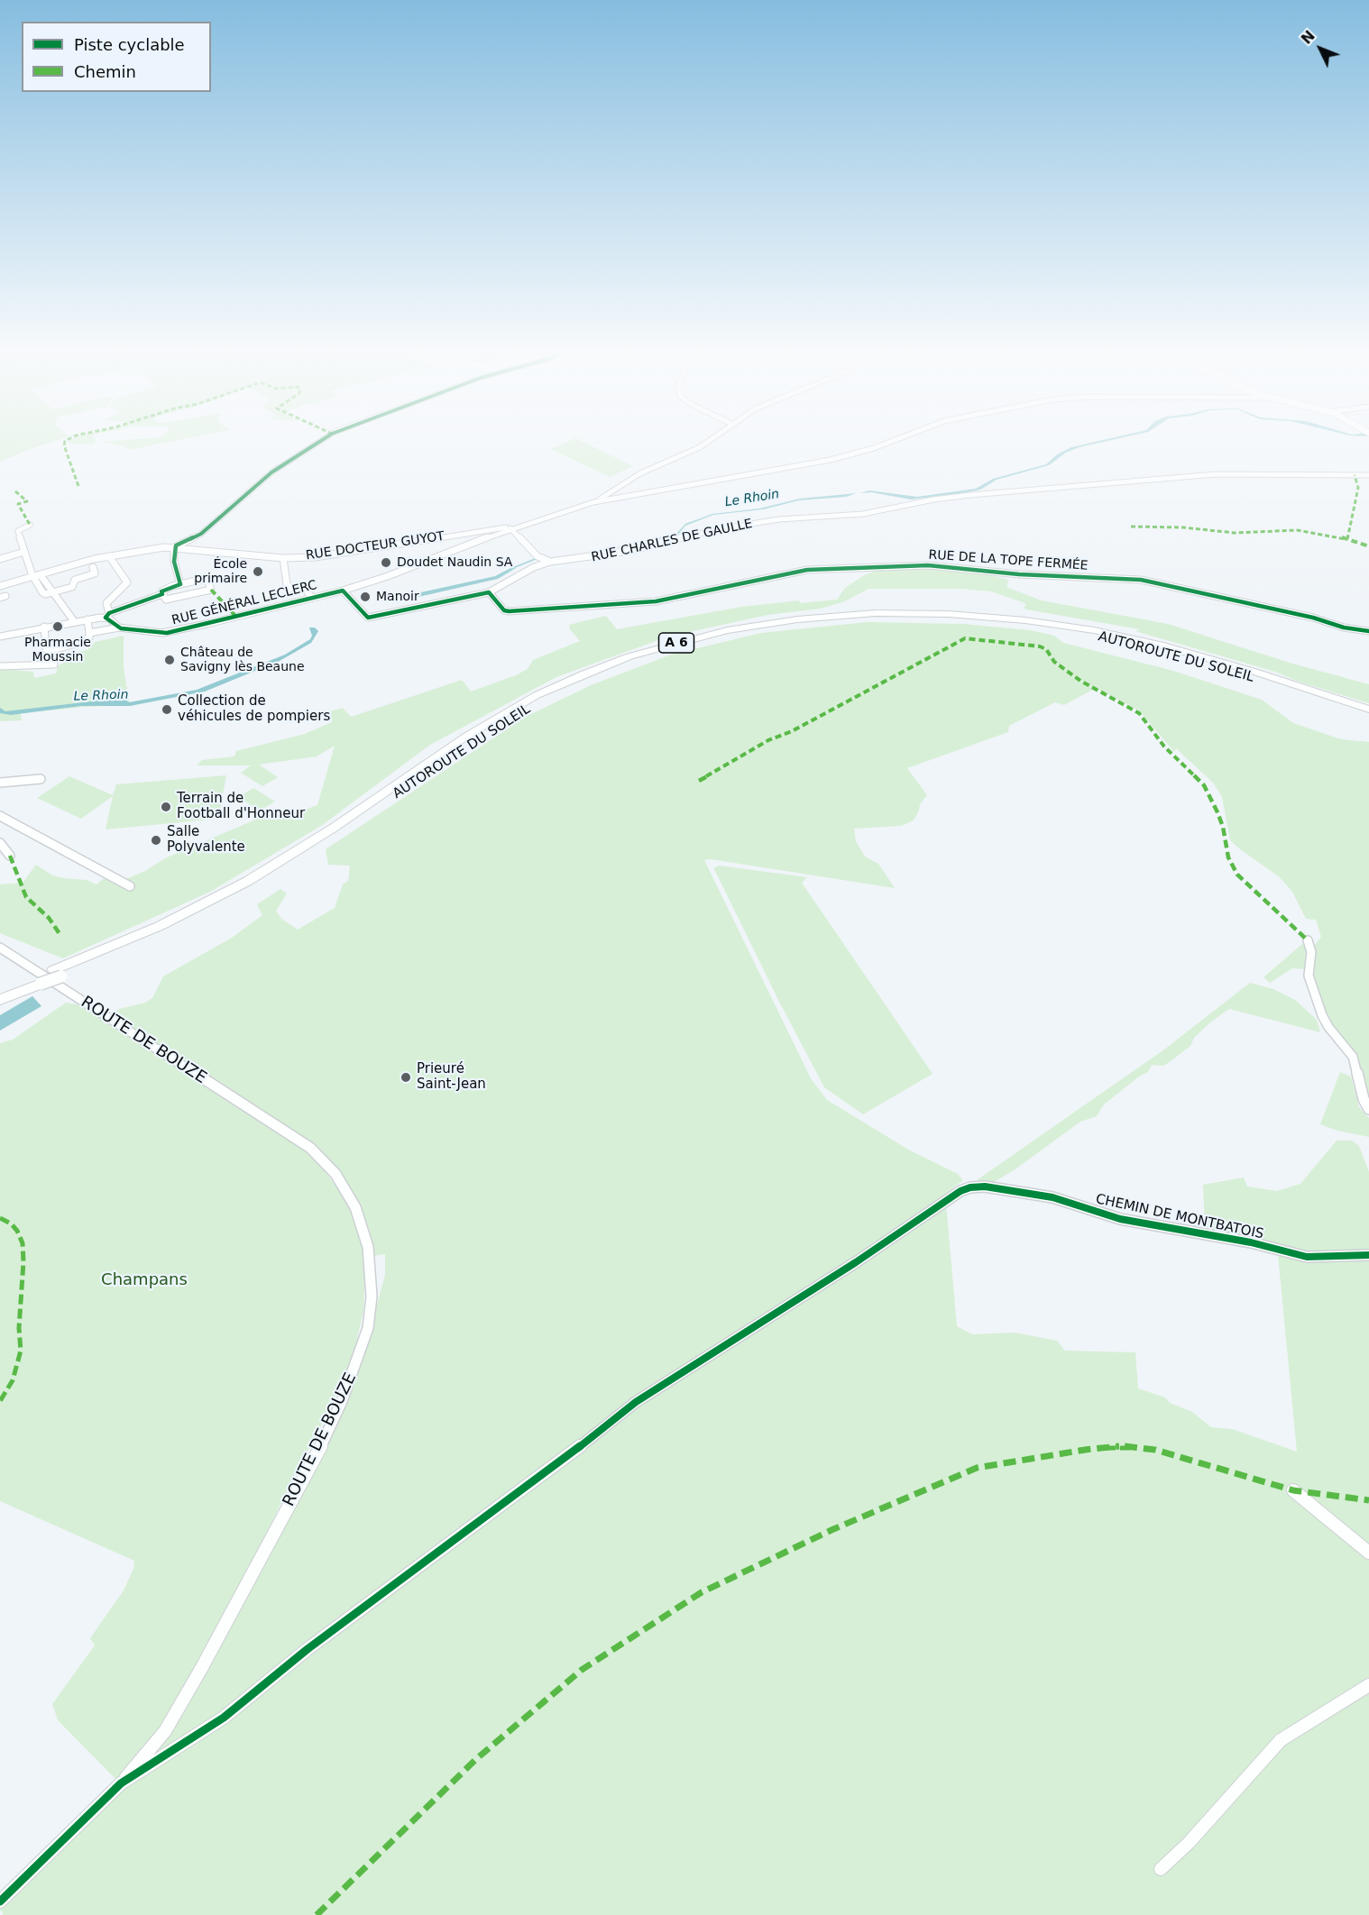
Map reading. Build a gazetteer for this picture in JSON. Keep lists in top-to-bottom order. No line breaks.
{"streets":{"highway":["A 6","AUTOROUTE DU SOLEIL"],"street":["RUE CHARLES DE GAULLE","RUE DOCTEUR GUYOT","RUE DE LA TOPE FERMÉE","RUE GÉNÉRAL LECLERC","ROUTE DE BOUZE","CHEMIN DE MONTBATOIS"]},"crossings":[["RUE CHARLES DE GAULLE","RUE DE LA TOPE FERMÉE"],["RUE CHARLES DE GAULLE","RUE GÉNÉRAL LECLERC"],["RUE DOCTEUR GUYOT","RUE GÉNÉRAL LECLERC"],["ROUTE DE BOUZE","CHEMIN DE MONTBATOIS"]],"water":["Le Rhoin"],"parks":["Champans"],"places":["Doudet Naudin SA","École primaire","Manoir","Pharmacie Moussin","Château de Savigny lès Beaune","Collection de véhicules de pompiers","Terrain de Football d'Honneur","Salle Polyvalente","Prieuré Saint-Jean"],"legend":["Piste cyclable","Chemin"],"north":"top left"}
